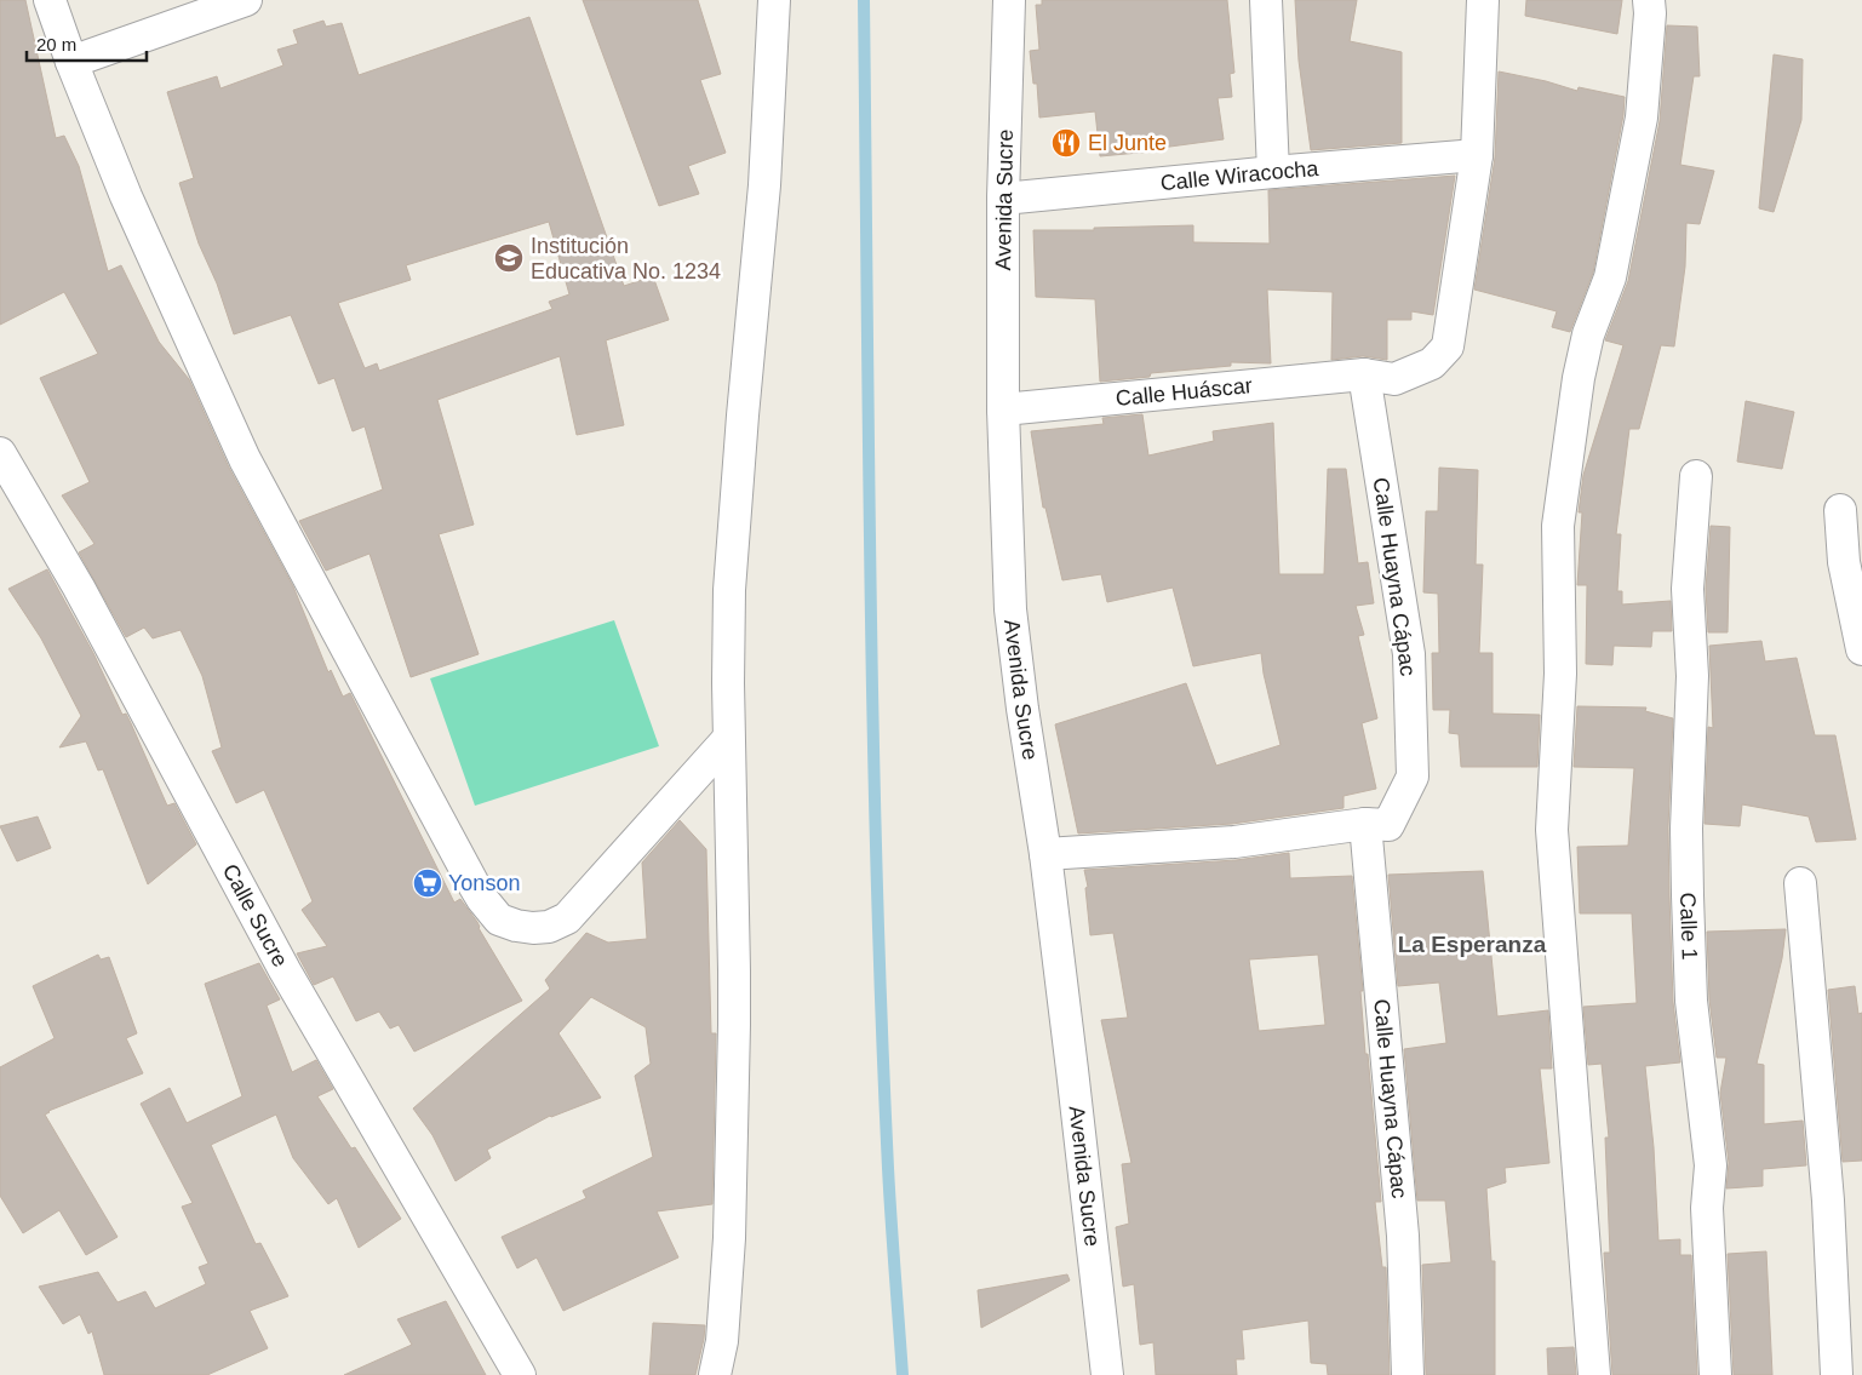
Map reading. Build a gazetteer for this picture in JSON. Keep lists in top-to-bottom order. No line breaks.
{"streets":{"street":["Calle Wiracocha","Avenida Sucre","Calle Huáscar","Calle Huayna Cápac","Calle Sucre","Calle 1"]},"crossings":[["Calle Wiracocha","Avenida Sucre"],["Calle Wiracocha","Calle Huáscar"],["Avenida Sucre","Calle Huáscar"],["Avenida Sucre","Calle Huayna Cápac"],["Calle Huáscar","Calle Huayna Cápac"]],"districts":["La Esperanza"],"places":{"restaurant":["El Junte"],"school or university":["Institución Educativa No. 1234"],"supermarket":["Yonson"]},"scale_bar":"20 m"}
